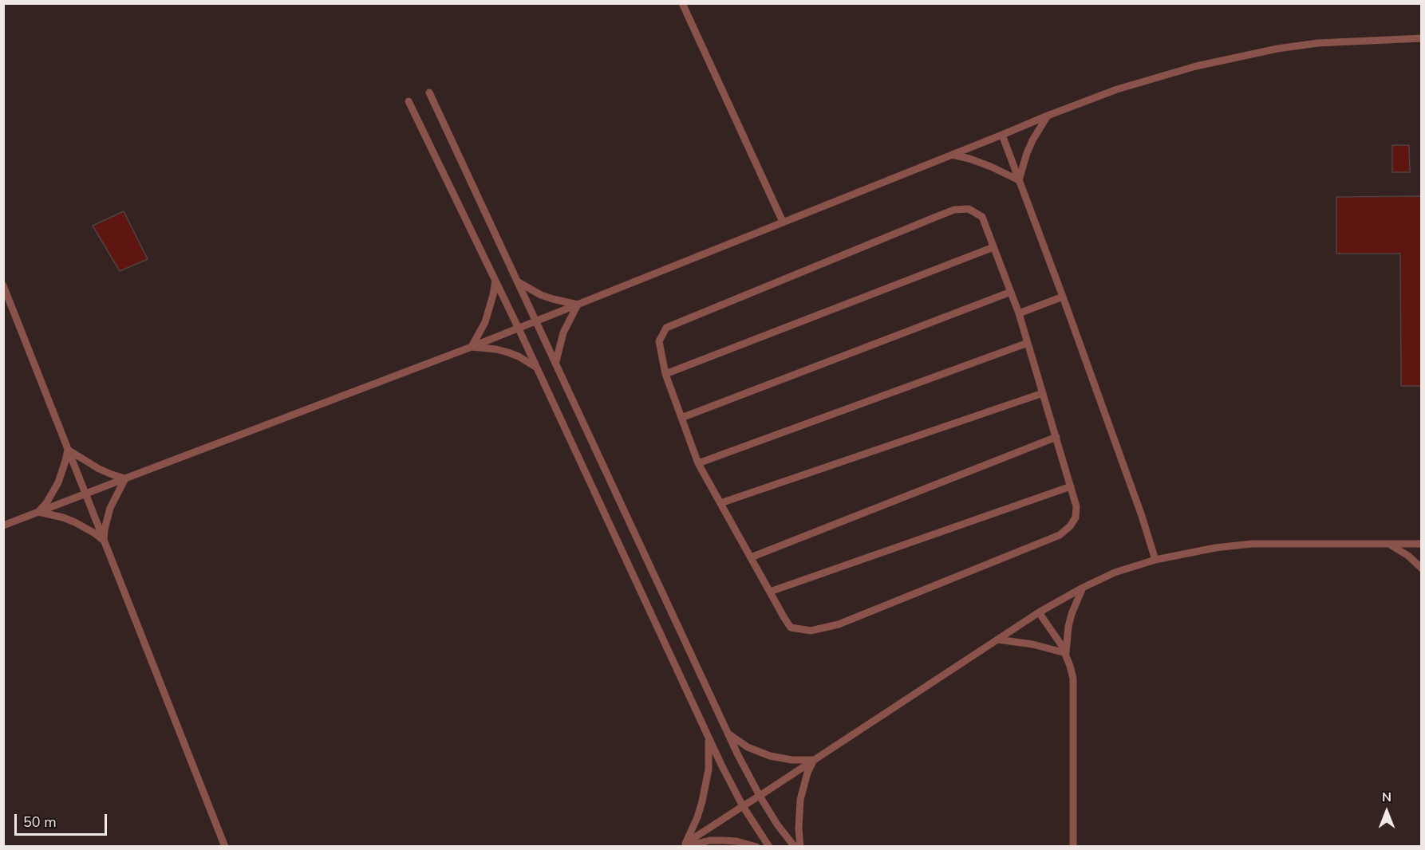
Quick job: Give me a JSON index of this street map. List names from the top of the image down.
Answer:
{
  "scale_bar": "50 m",
  "north": "top"
}
